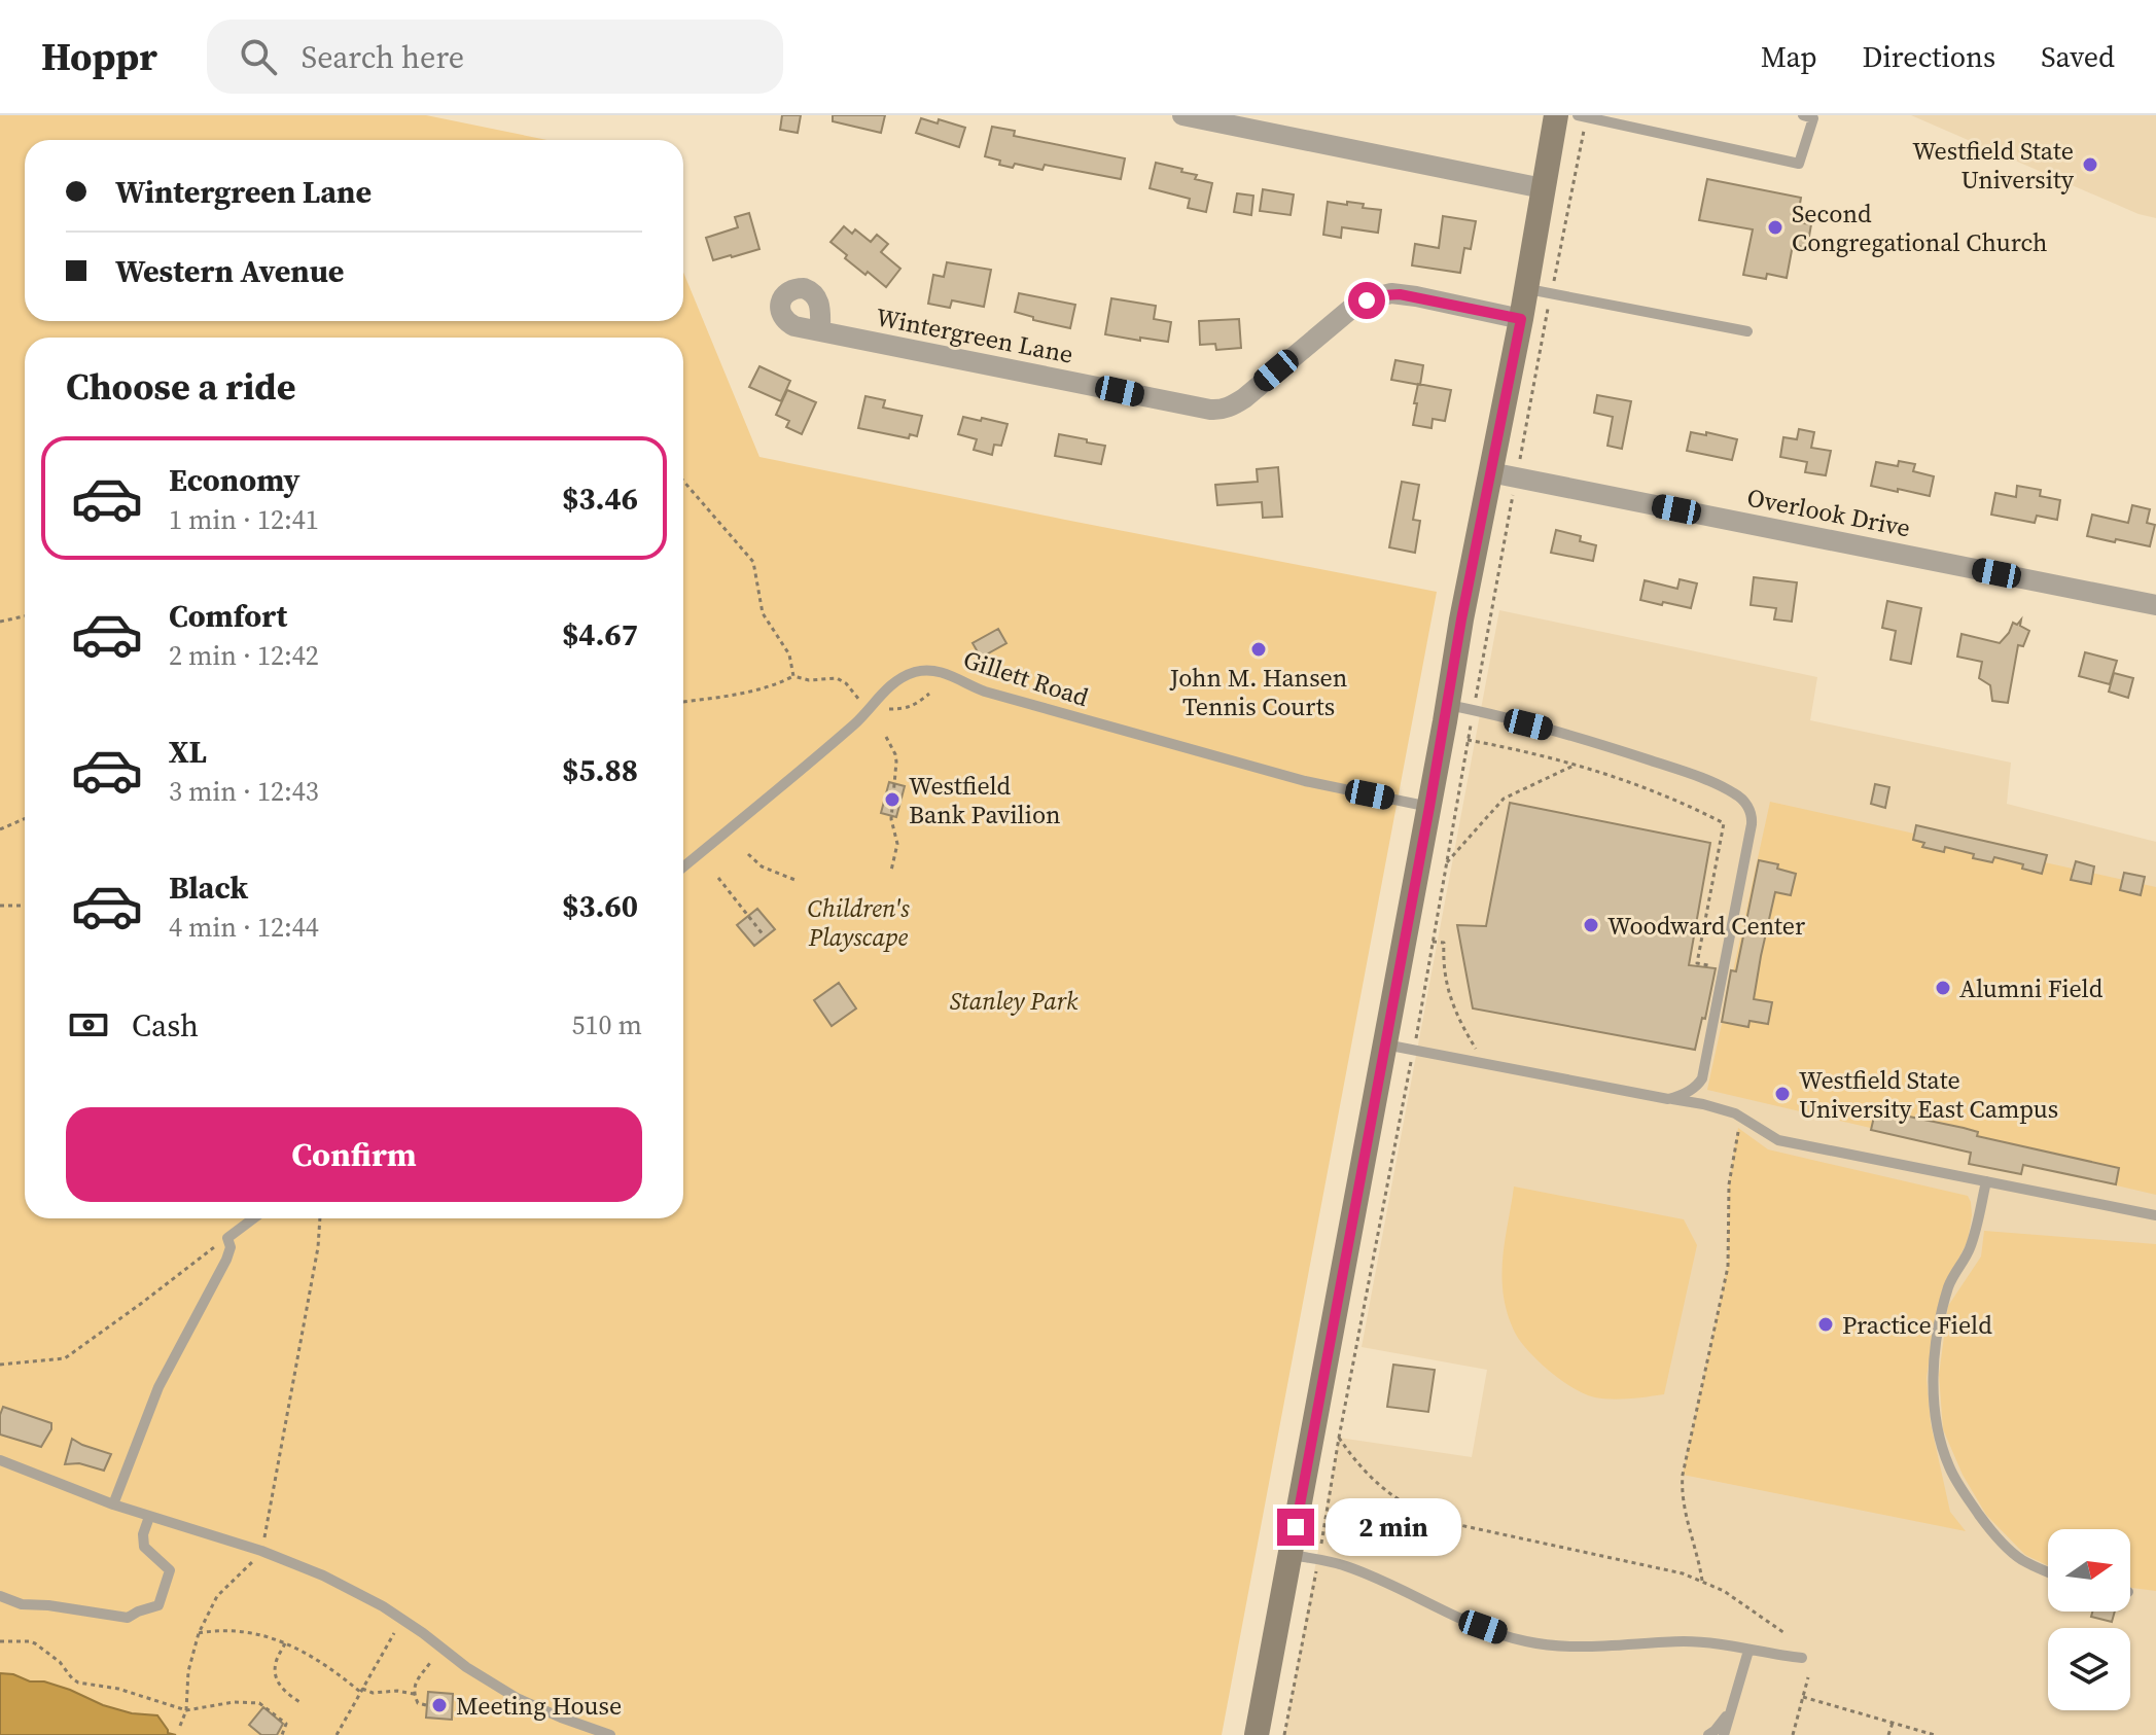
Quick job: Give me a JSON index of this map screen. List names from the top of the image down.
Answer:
{
  "streets": {
    "street": ["Wintergreen Lane", "Overlook Drive"],
    "lane": ["Gillett Road"]
  },
  "parks": ["Children's Playscape", "Stanley Park"],
  "places": [
    "Westfield State University",
    "Second Congregational Church",
    "John M. Hansen Tennis Courts",
    "Westfield Bank Pavilion",
    "Woodward Center",
    "Alumni Field",
    "Westfield State University East Campus",
    "Practice Field",
    "Meeting House"
  ],
  "north": "right",
  "page": {
    "header": "Hoppr",
    "search": "Search here",
    "nav": ["Map", "Directions", "Saved"],
    "banner": ["Wintergreen Lane", "Western Avenue"],
    "heading": "Choose a ride",
    "list": [
      {
        "name": "Economy",
        "note": "1 min · 12:41",
        "value": "$3.46"
      },
      {
        "name": "Comfort",
        "note": "2 min · 12:42",
        "value": "$4.67"
      },
      {
        "name": "XL",
        "note": "3 min · 12:43",
        "value": "$5.88"
      },
      {
        "name": "Black",
        "note": "4 min · 12:44",
        "value": "$3.60"
      }
    ],
    "pay": ["Cash", "510 m"],
    "buttons": "Confirm",
    "bubble": "2 min"
  }
}
